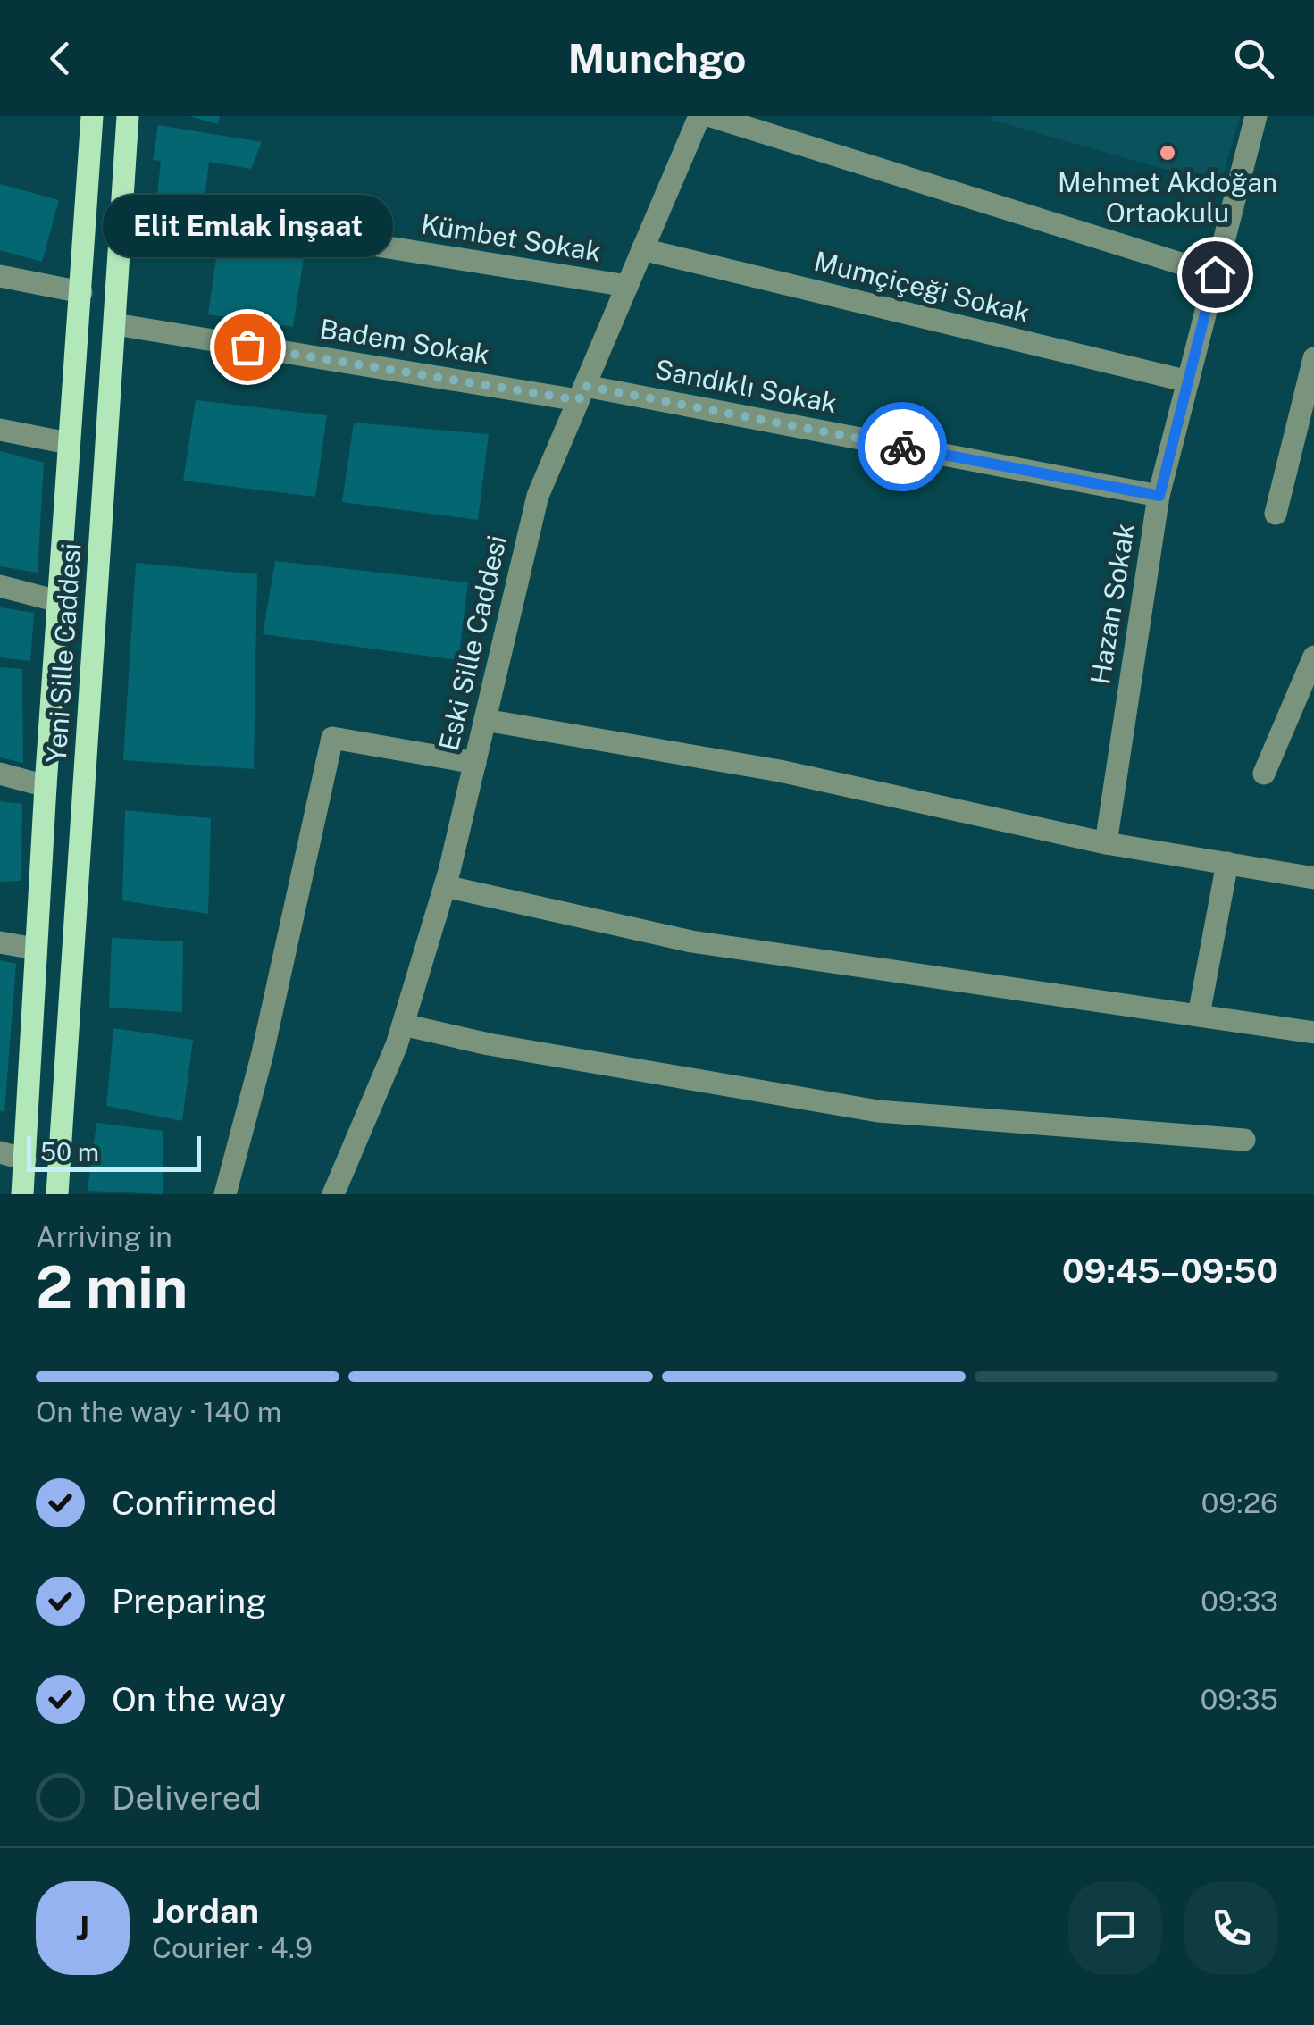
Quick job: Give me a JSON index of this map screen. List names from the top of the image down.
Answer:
{
  "streets": {
    "main road": ["Yeni Sille Caddesi"],
    "street": [
      "Kümbet Sokak",
      "Mumçiçeği Sokak",
      "Badem Sokak",
      "Sandıklı Sokak",
      "Hazan Sokak",
      "Eski Sille Caddesi"
    ]
  },
  "crossings": [
    ["Kümbet Sokak", "Eski Sille Caddesi"],
    ["Kümbet Sokak", "Yeni Sille Caddesi"],
    ["Mumçiçeği Sokak", "Hazan Sokak"],
    ["Mumçiçeği Sokak", "Eski Sille Caddesi"],
    ["Badem Sokak", "Sandıklı Sokak"],
    ["Badem Sokak", "Eski Sille Caddesi"],
    ["Badem Sokak", "Yeni Sille Caddesi"],
    ["Sandıklı Sokak", "Hazan Sokak"],
    ["Sandıklı Sokak", "Eski Sille Caddesi"]
  ],
  "places": ["Mehmet Akdoğan Ortaokulu", "Elit Emlak İnşaat"],
  "scale_bar": "50 m",
  "page": {
    "header": "Munchgo",
    "bubble": "Elit Emlak İnşaat",
    "scale": "50 m",
    "heading": ["2 min", "Arriving in", "09:45–09:50"],
    "panel": ["Jordan", "Courier · 4.9"],
    "bar": "On the way · 140 m",
    "list": [
      ["Confirmed", "09:26"],
      ["Preparing", "09:33"],
      ["On the way", "09:35"],
      "Delivered"
    ],
    "round": "J"
  }
}
